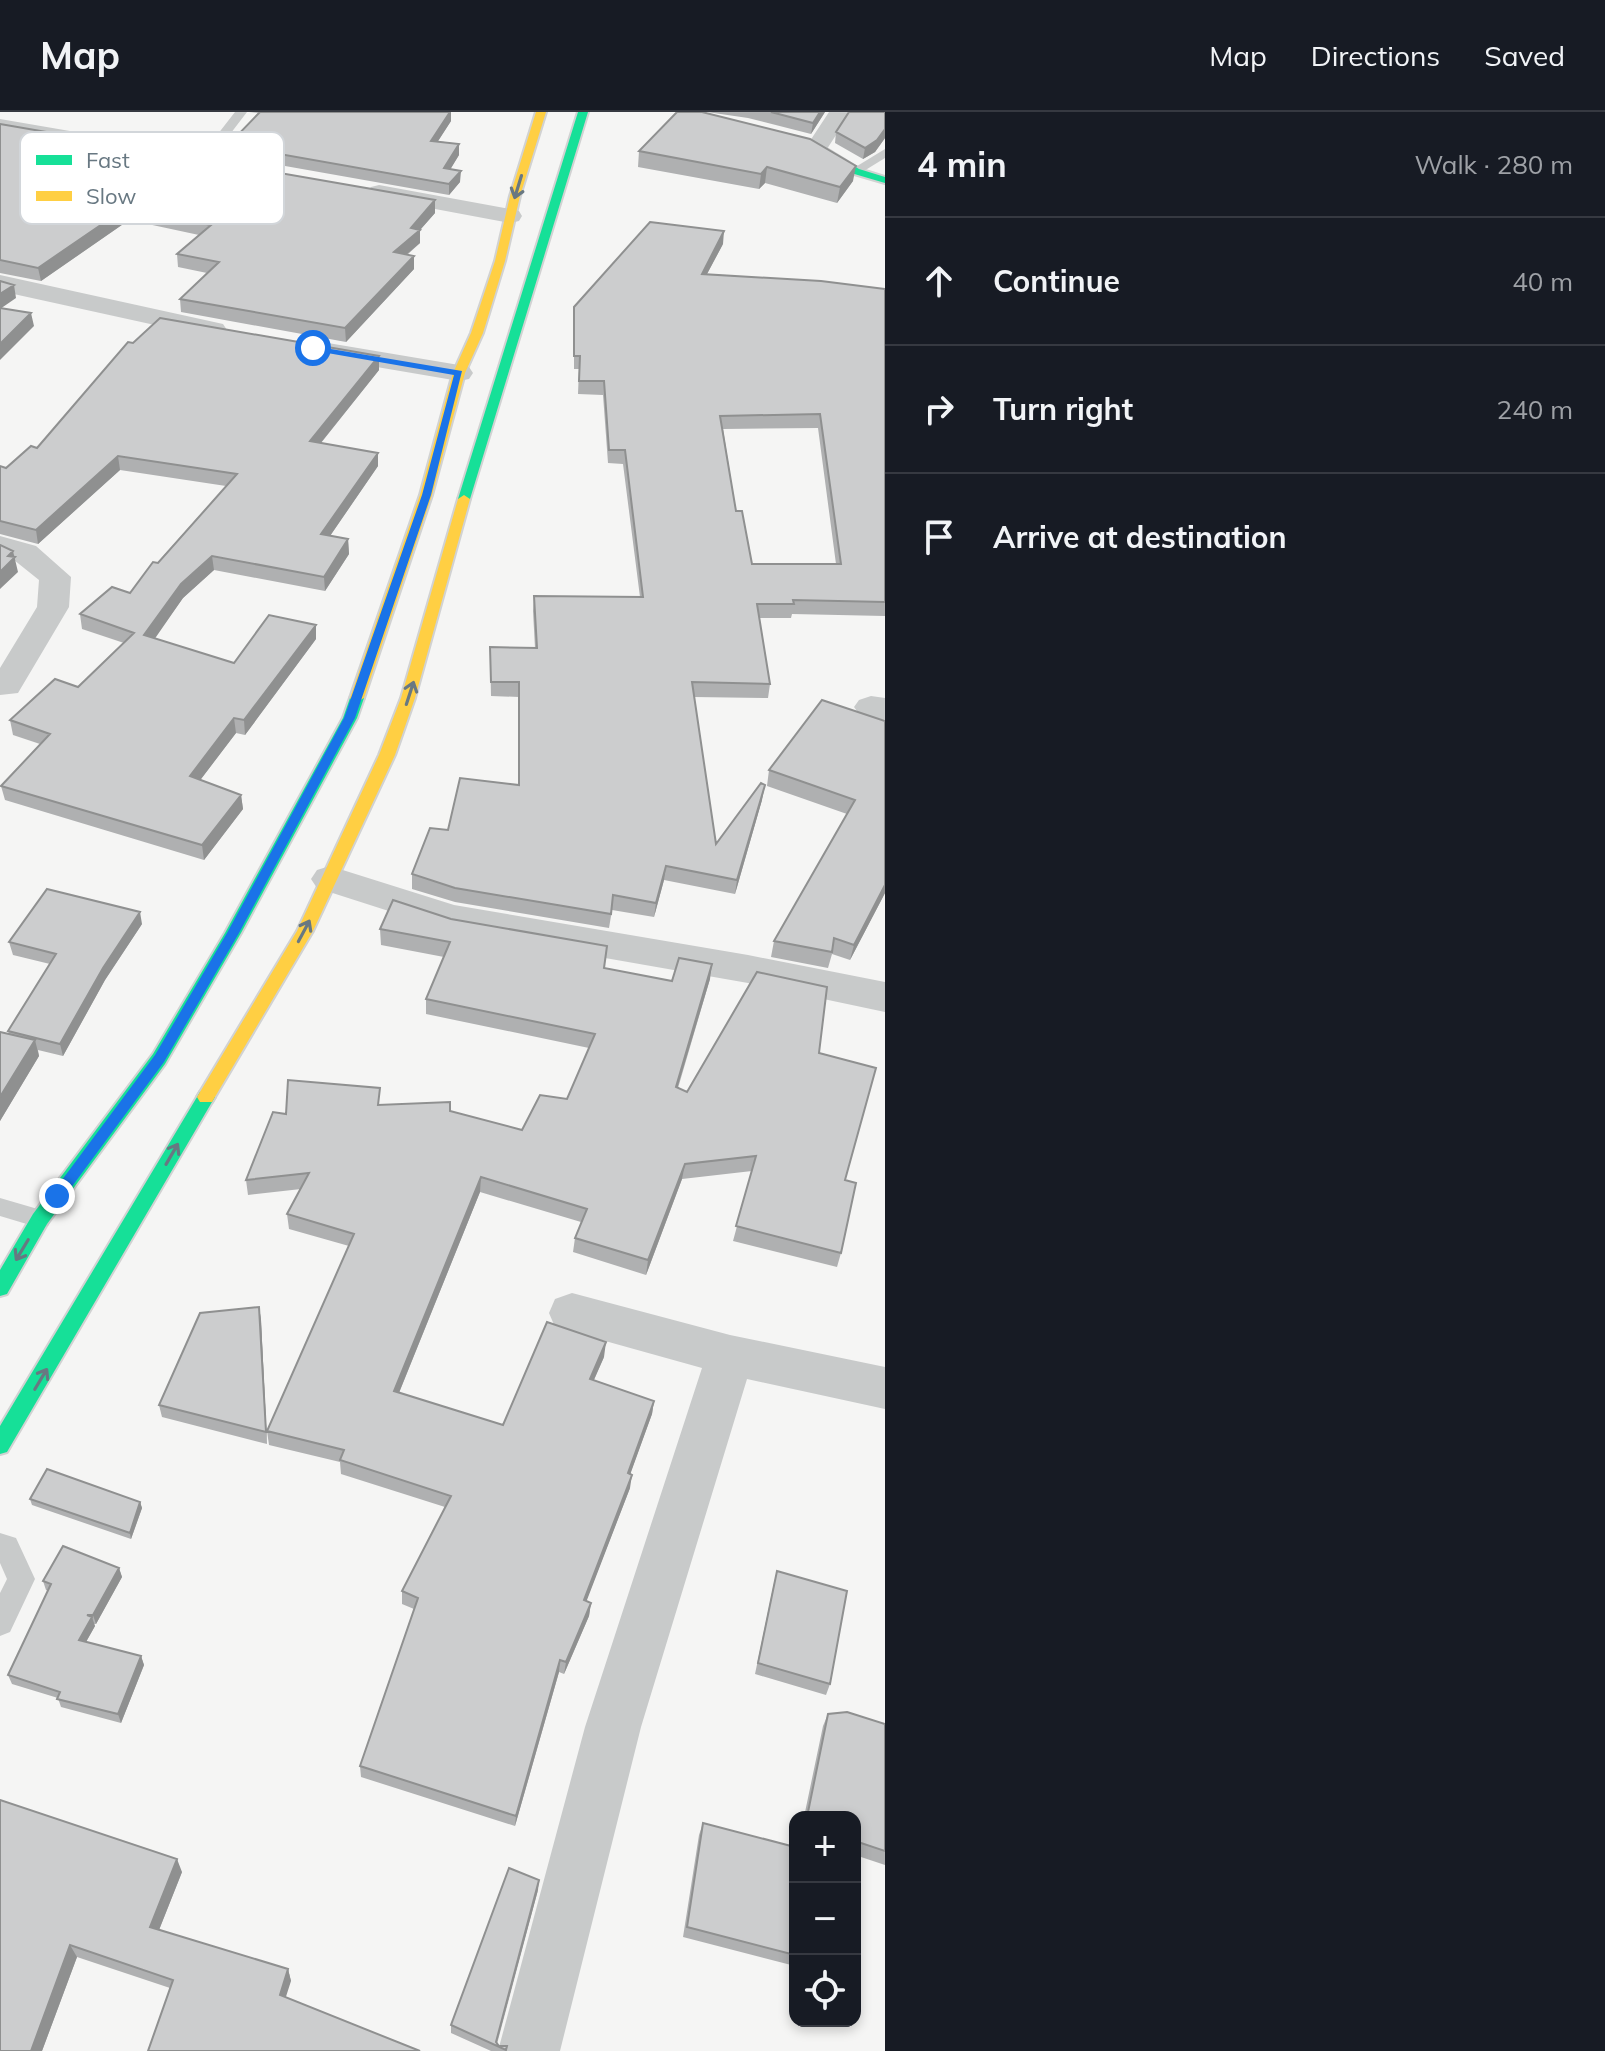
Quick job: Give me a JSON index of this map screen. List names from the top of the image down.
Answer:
{
  "legend": ["Fast", "Slow"],
  "page": {
    "header": "Map",
    "nav": ["Map", "Directions", "Saved"],
    "heading": ["4 min", "Walk · 280 m"],
    "list": [
      ["Continue", "40 m"],
      ["Turn right", "240 m"],
      "Arrive at destination"
    ],
    "map_buttons": ["+", "−"]
  }
}
